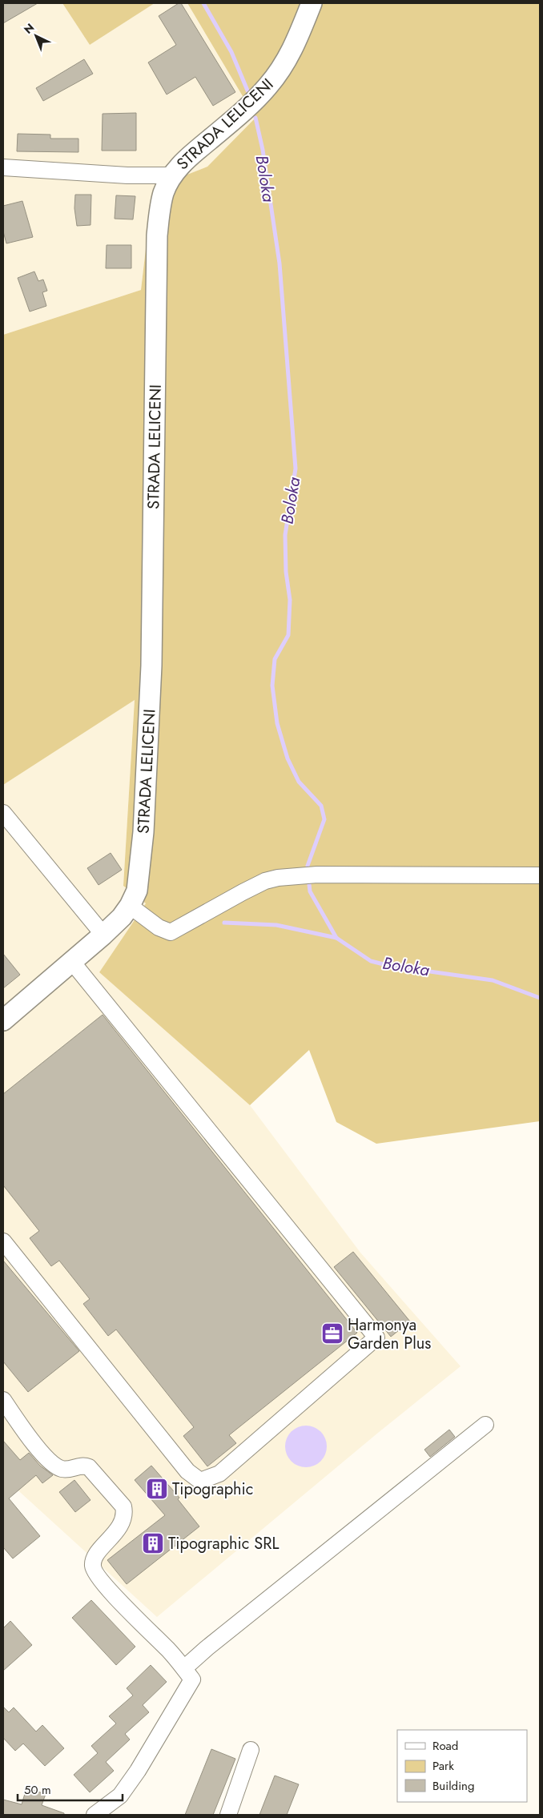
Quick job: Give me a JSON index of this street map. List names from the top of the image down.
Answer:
{
  "streets": {
    "main road": ["STRADA LELICENI"]
  },
  "water": ["Boloka"],
  "places": {
    "office": ["Harmonya Garden Plus"],
    "building": ["Tipographic", "Tipographic SRL"]
  },
  "legend": ["Road", "Park", "Building"],
  "scale_bar": "50 m",
  "north": "top left"
}
